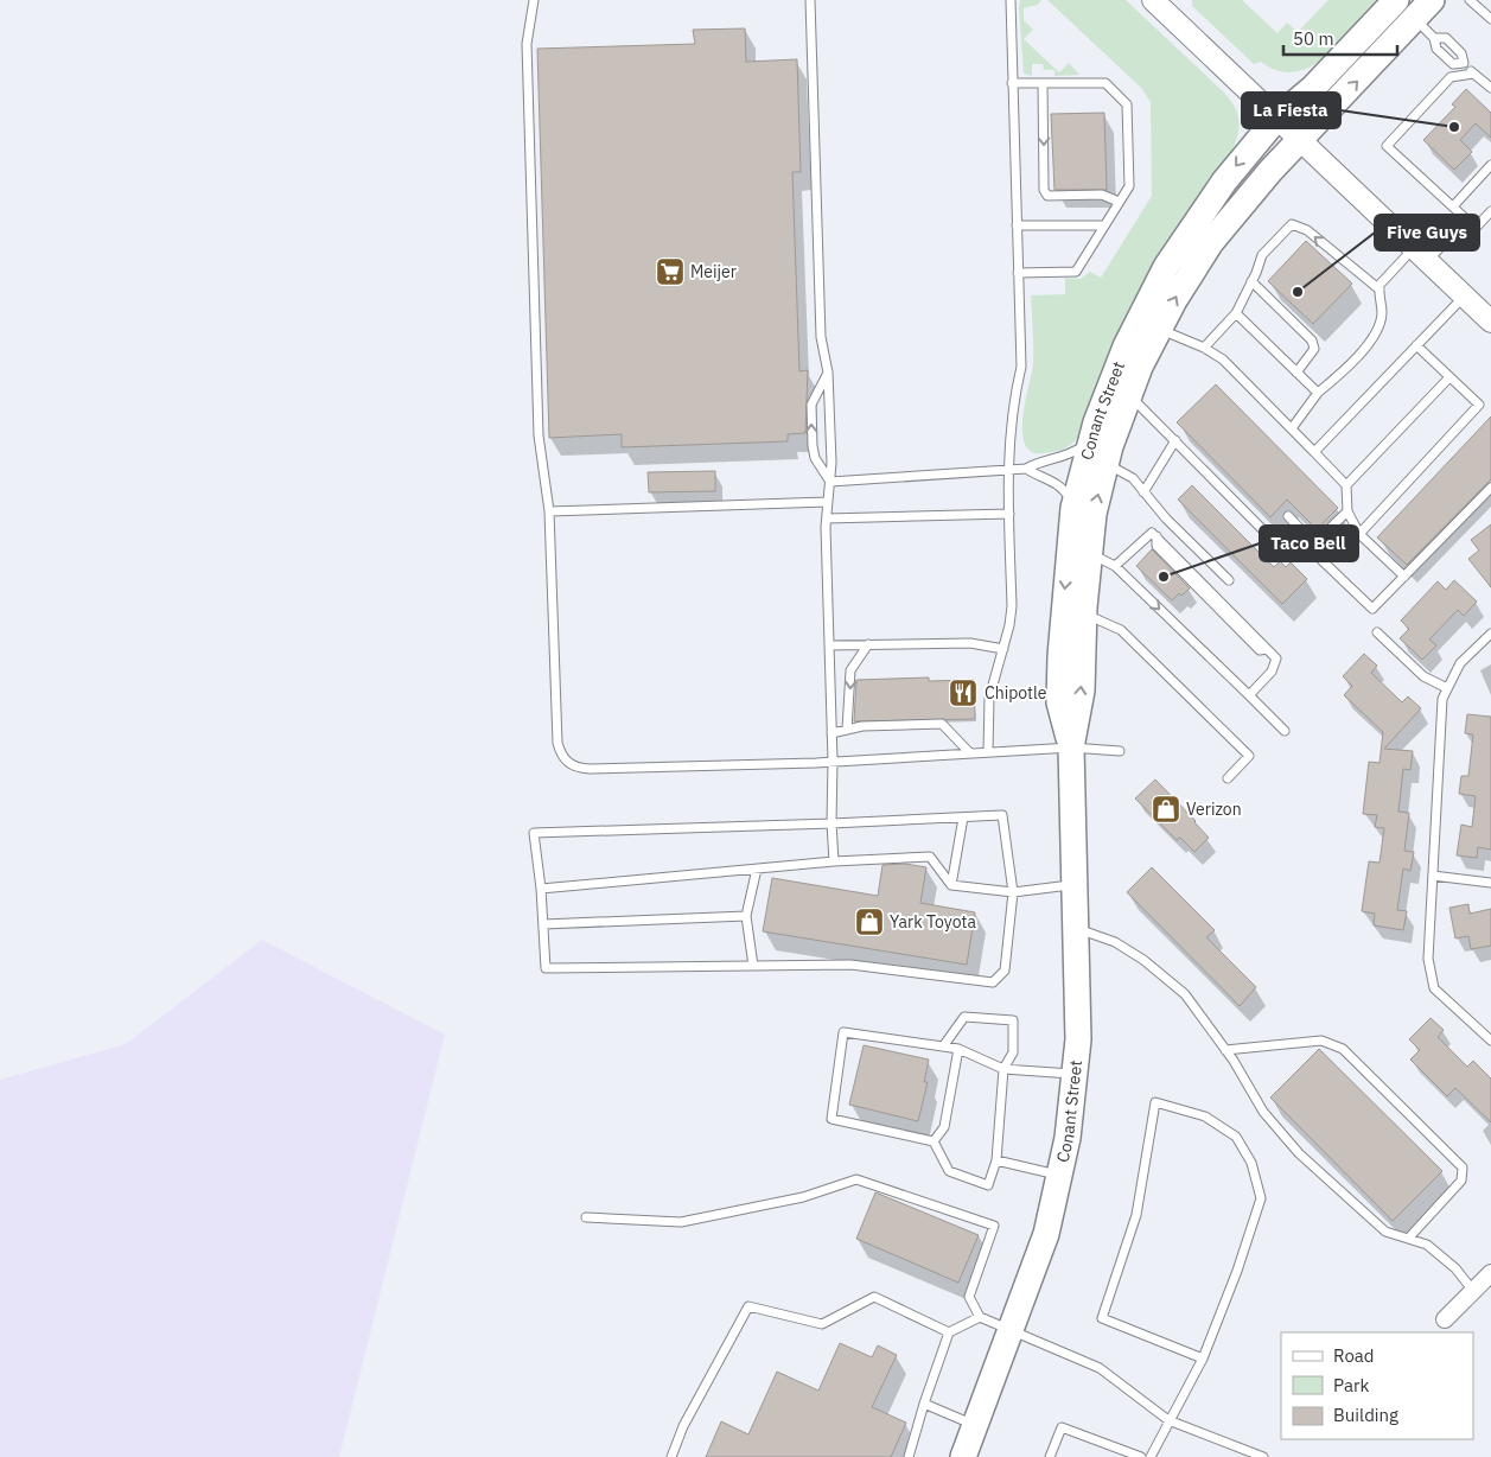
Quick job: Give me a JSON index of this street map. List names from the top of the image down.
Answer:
{
  "streets": {
    "main road": ["Conant Street"]
  },
  "places": {
    "other": ["La Fiesta", "Five Guys", "Taco Bell"],
    "supermarket": ["Meijer"],
    "restaurant": ["Chipotle"],
    "shop": ["Verizon", "Yark Toyota"]
  },
  "legend": ["Road", "Park", "Building"],
  "scale_bar": "50 m"
}
